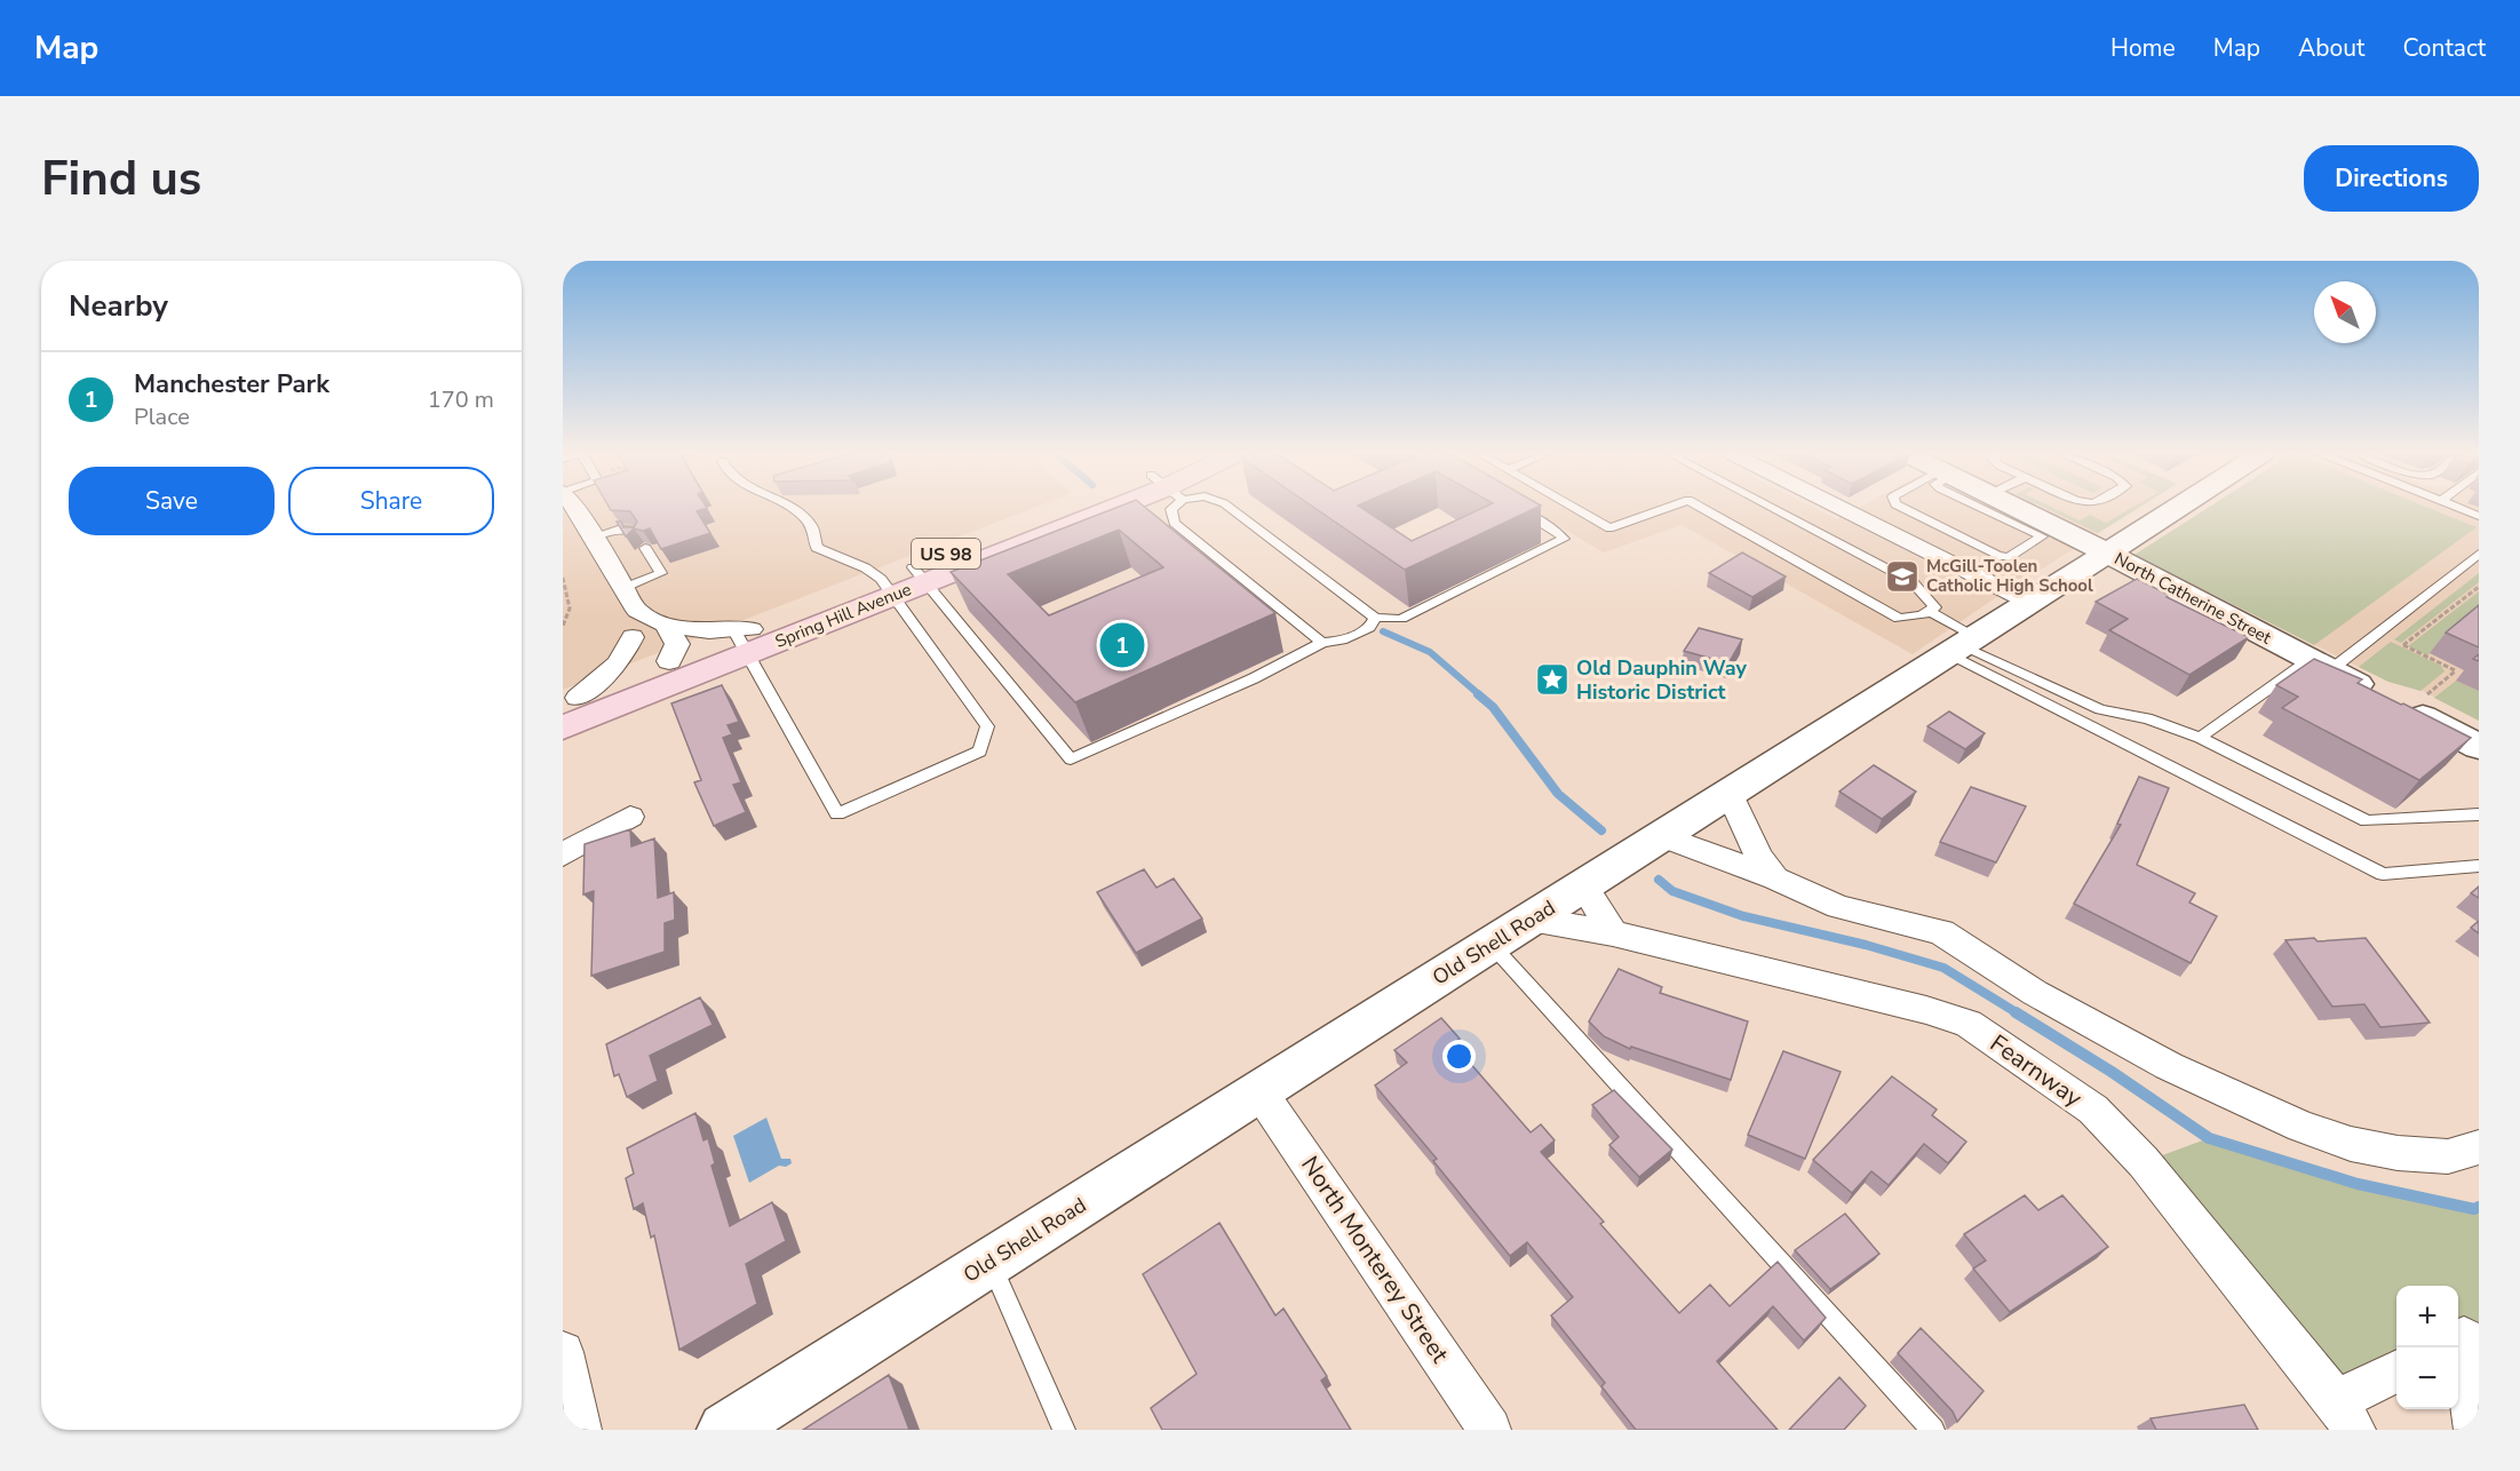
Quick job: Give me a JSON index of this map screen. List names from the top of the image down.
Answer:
{
  "streets": {
    "main road": ["US 98", "Spring Hill Avenue"],
    "street": [
      "North Catherine Street",
      "Old Shell Road",
      "Fearnway",
      "North Monterey Street"
    ]
  },
  "crossings": [
    ["North Catherine Street", "Old Shell Road"],
    ["Old Shell Road", "Fearnway"],
    ["Old Shell Road", "North Monterey Street"]
  ],
  "places": {
    "school or university": ["McGill-Toolen Catholic High School"],
    "place": ["Old Dauphin Way Historic District"]
  },
  "north": "top left",
  "page": {
    "header": "Map",
    "nav": [
      "Home",
      "Map",
      "About",
      "Contact"
    ],
    "buttons": [
      "Directions",
      ["Save", "Share"]
    ],
    "title": "Find us",
    "heading": "Nearby",
    "list": [
      {
        "mark": "1",
        "name": "Manchester Park",
        "note": "Place",
        "value": "170 m"
      }
    ],
    "pins": "1",
    "map_buttons": ["+", "−"]
  }
}
